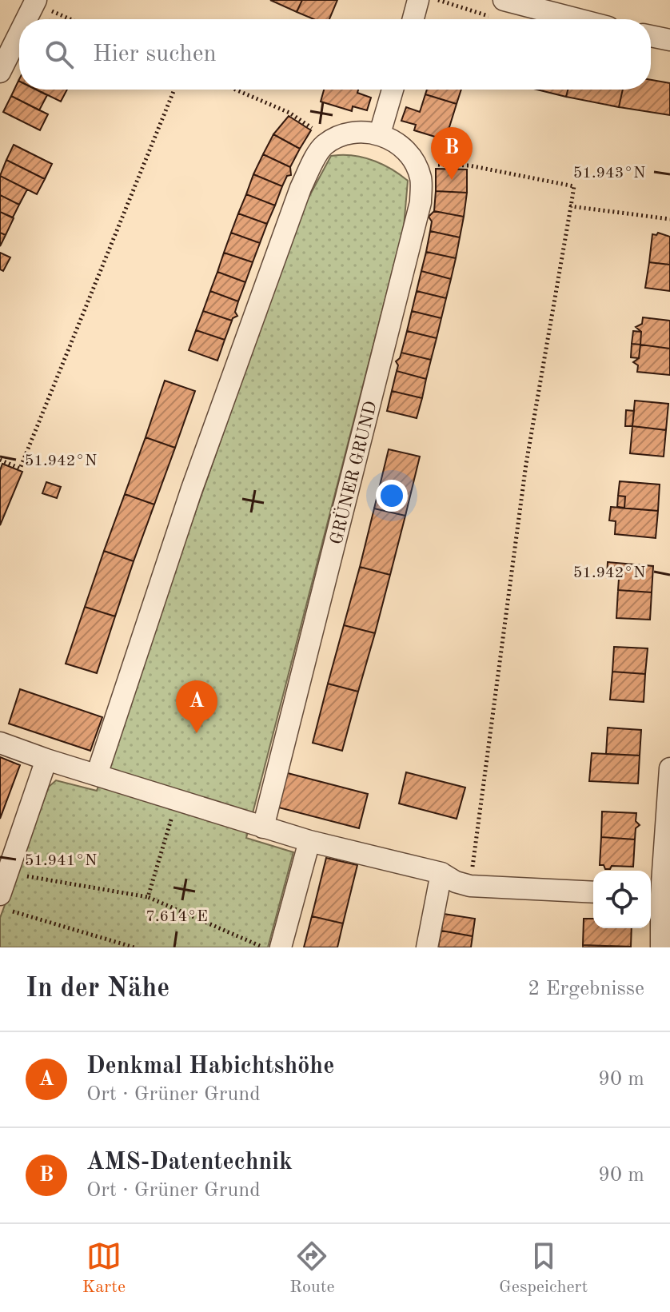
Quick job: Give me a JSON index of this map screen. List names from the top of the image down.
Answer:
{
  "streets": {
    "street": ["GRÜNER GRUND"]
  },
  "page": {
    "search": "Hier suchen",
    "pins": ["B", "A"],
    "heading": ["In der Nähe", "2 Ergebnisse"],
    "list": [
      {
        "mark": "A",
        "name": "Denkmal Habichtshöhe",
        "note": "Ort · Grüner Grund",
        "value": "90 m"
      },
      {
        "mark": "B",
        "name": "AMS-Datentechnik",
        "note": "Ort · Grüner Grund",
        "value": "90 m"
      }
    ],
    "nav": ["Karte", "Route", "Gespeichert"]
  },
  "coordinates": [
    "51.943°N",
    "51.942°N",
    "51.941°N",
    "7.614°E"
  ]
}
